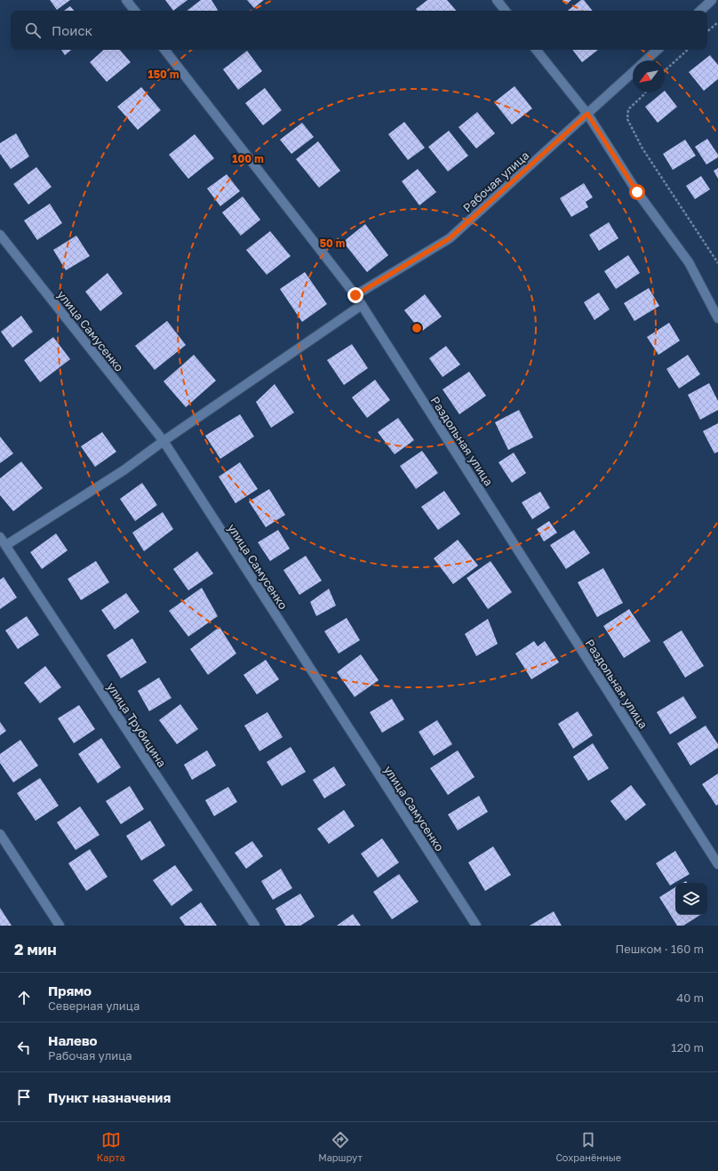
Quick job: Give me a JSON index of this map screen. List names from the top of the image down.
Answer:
{
  "streets": {
    "street": [
      "Рабочая улица",
      "улица Самусенко",
      "Раздольная улица",
      "улица Трубицина"
    ]
  },
  "crossings": [
    ["Рабочая улица", "Раздольная улица"]
  ],
  "north": "bottom left",
  "page": {
    "search": "Поиск",
    "heading": ["2 мин", "Пешком · 160 m"],
    "list": [
      ["Прямо", "Северная улица", "40 m"],
      ["Налево", "Рабочая улица", "120 m"],
      "Пункт назначения"
    ],
    "nav": ["Карта", "Маршрут", "Сохранённые"]
  },
  "rings": ["150 m", "100 m", "50 m"]
}
